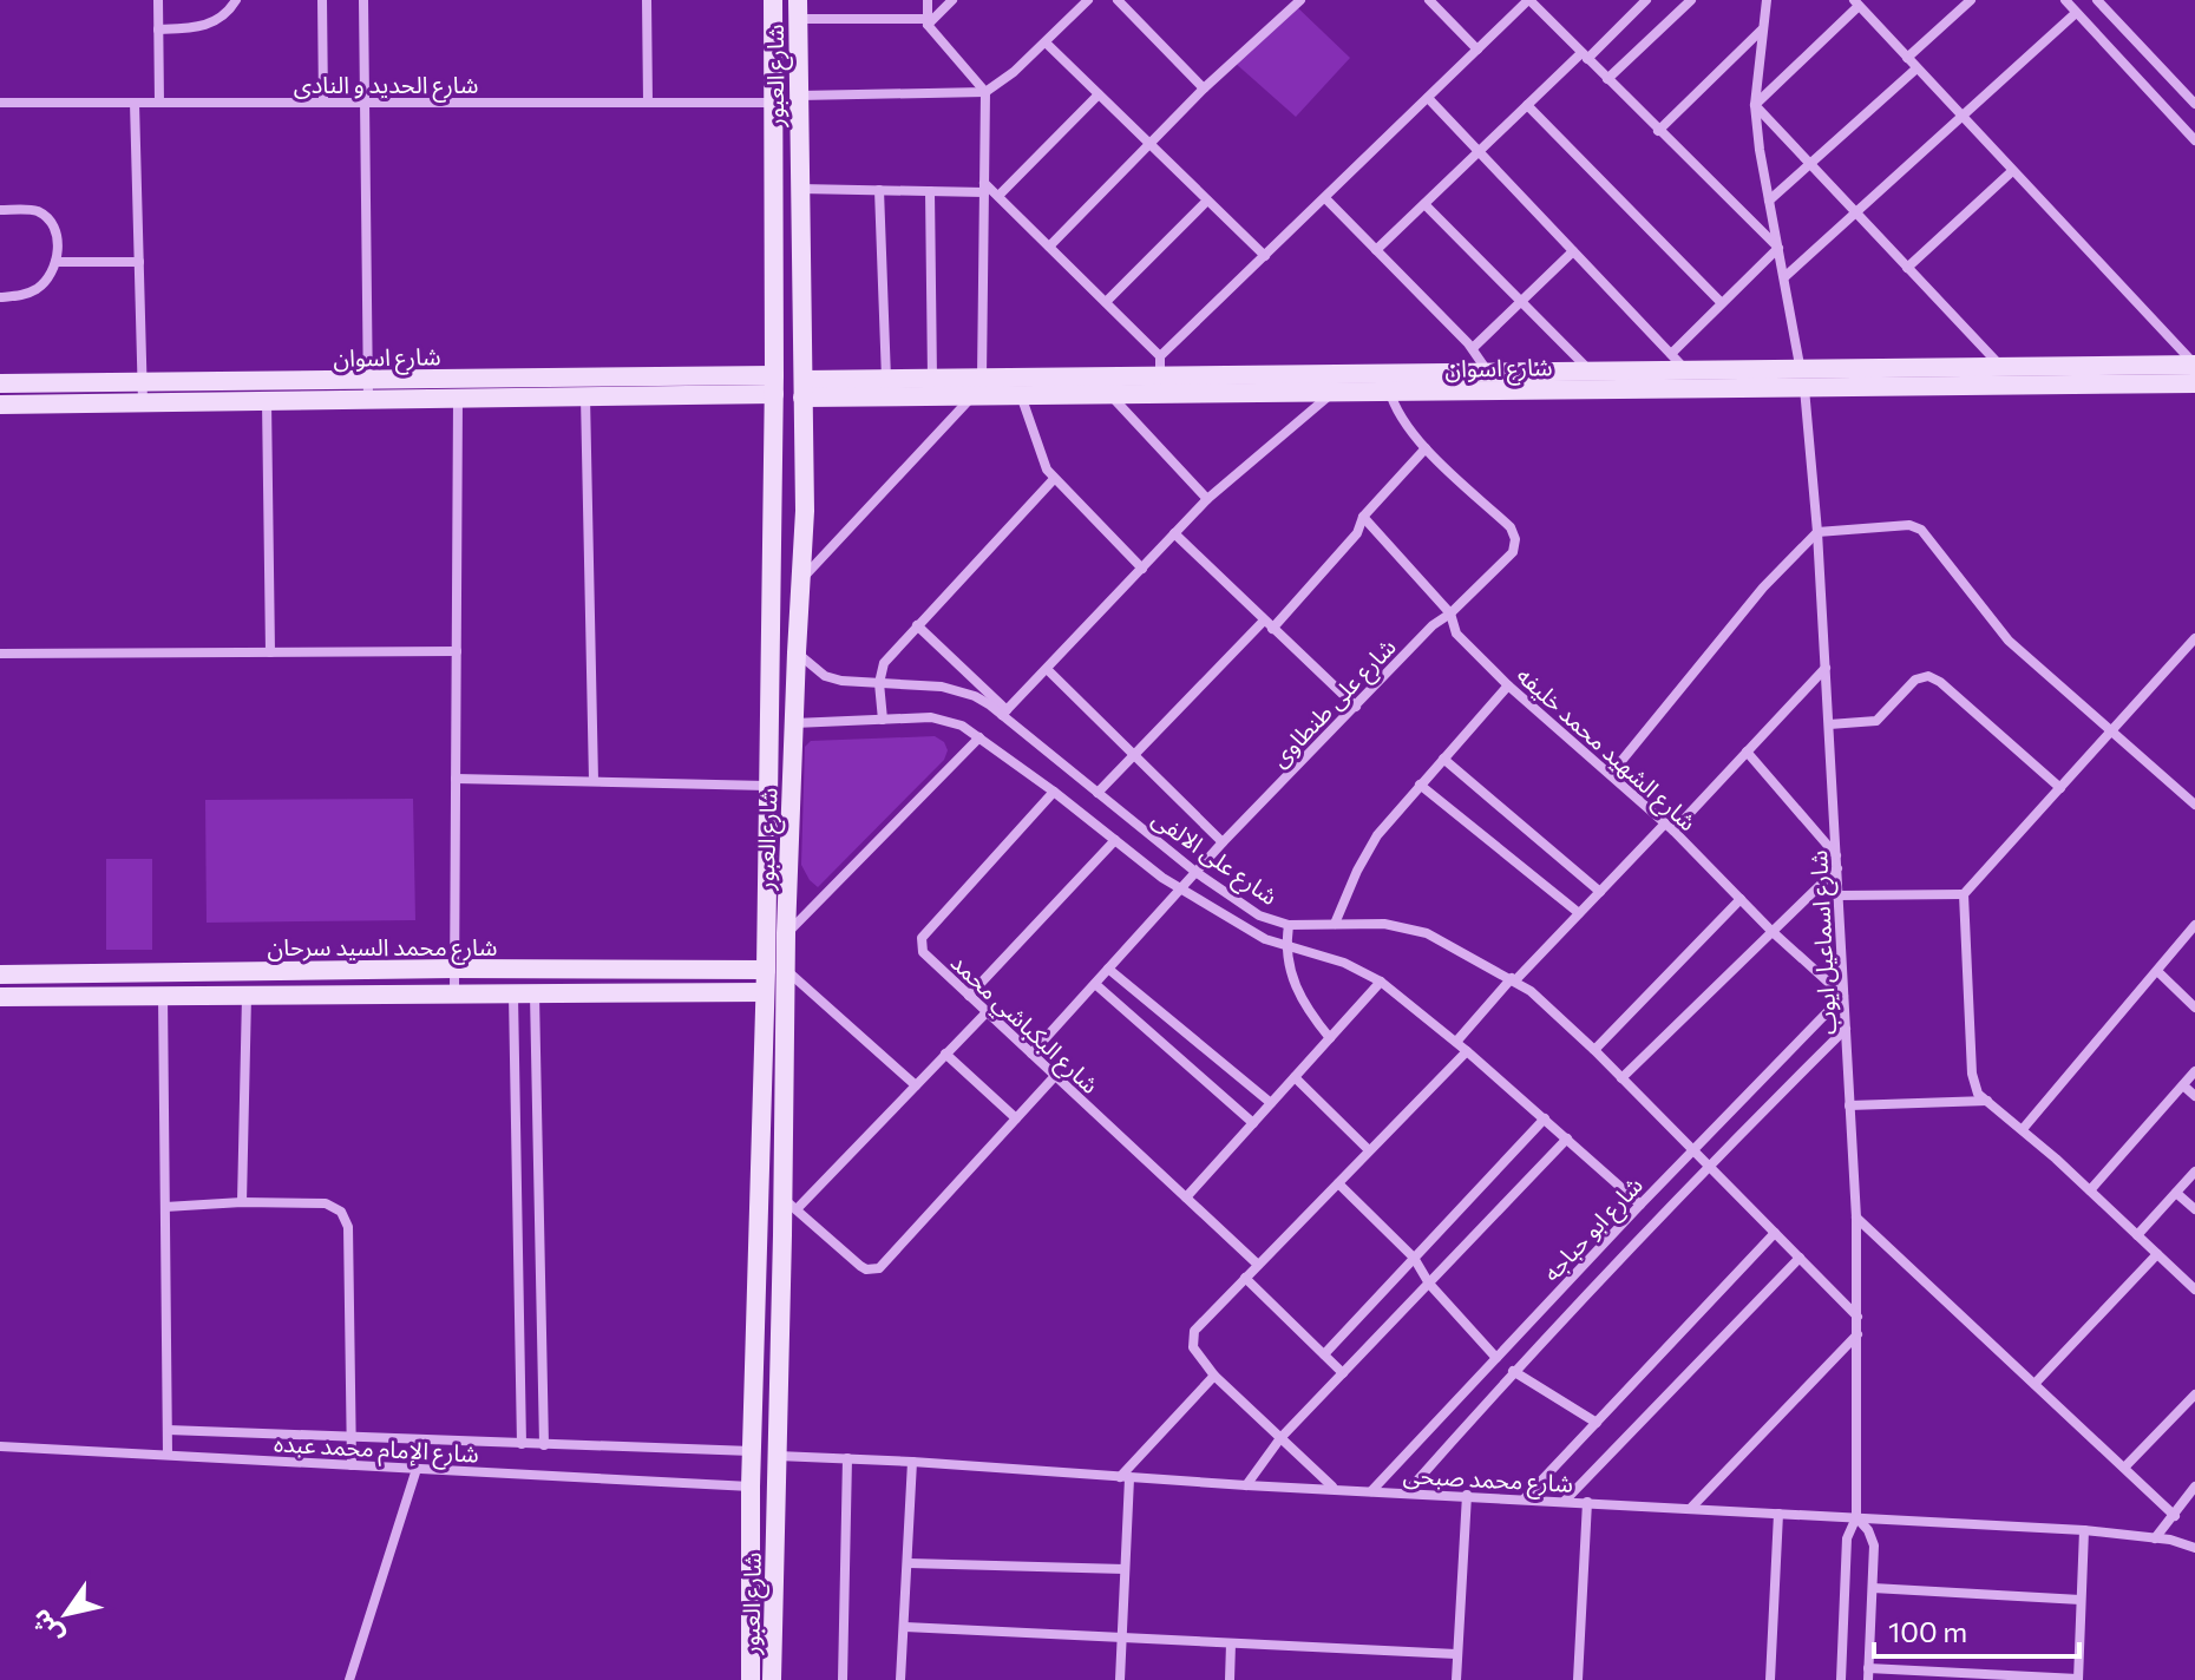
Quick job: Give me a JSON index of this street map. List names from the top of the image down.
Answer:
{
  "streets": {
    "street": [
      "شارع العبور",
      "شارع الحديد و النادى",
      "شارع اسوان",
      "شارع على طنطاوى",
      "شارع الشهيد محمد خليفه",
      "شارع على الالفى",
      "شارع اسماعيل ايوب",
      "شارع محمد السيد سرحان",
      "شارع البكباشي محمد",
      "شارع ابو حباجه",
      "شارع الإمام محمد عبده",
      "شارع محمد صبحى"
    ]
  },
  "crossings": [
    ["شارع العبور", "شارع الحديد و النادى"],
    ["شارع العبور", "شارع اسوان"],
    ["شارع العبور", "شارع على الالفى"],
    ["شارع العبور", "شارع محمد السيد سرحان"],
    ["شارع العبور", "شارع الإمام محمد عبده"],
    ["شارع العبور", "شارع محمد صبحى"],
    ["شارع اسوان", "شارع على طنطاوى"],
    ["شارع اسوان", "شارع اسماعيل ايوب"],
    ["شارع على طنطاوى", "شارع الشهيد محمد خليفه"],
    ["شارع على طنطاوى", "شارع على الالفى"],
    ["شارع على طنطاوى", "شارع البكباشي محمد"],
    ["شارع الشهيد محمد خليفه", "شارع اسماعيل ايوب"],
    ["شارع الشهيد محمد خليفه", "شارع ابو حباجه"],
    ["شارع على الالفى", "شارع اسماعيل ايوب"],
    ["شارع على الالفى", "شارع البكباشي محمد"],
    ["شارع على الالفى", "شارع ابو حباجه"],
    ["شارع اسماعيل ايوب", "شارع ابو حباجه"],
    ["شارع اسماعيل ايوب", "شارع محمد صبحى"],
    ["شارع ابو حباجه", "شارع محمد صبحى"]
  ],
  "scale_bar": "100 m",
  "north": "bottom left"
}
